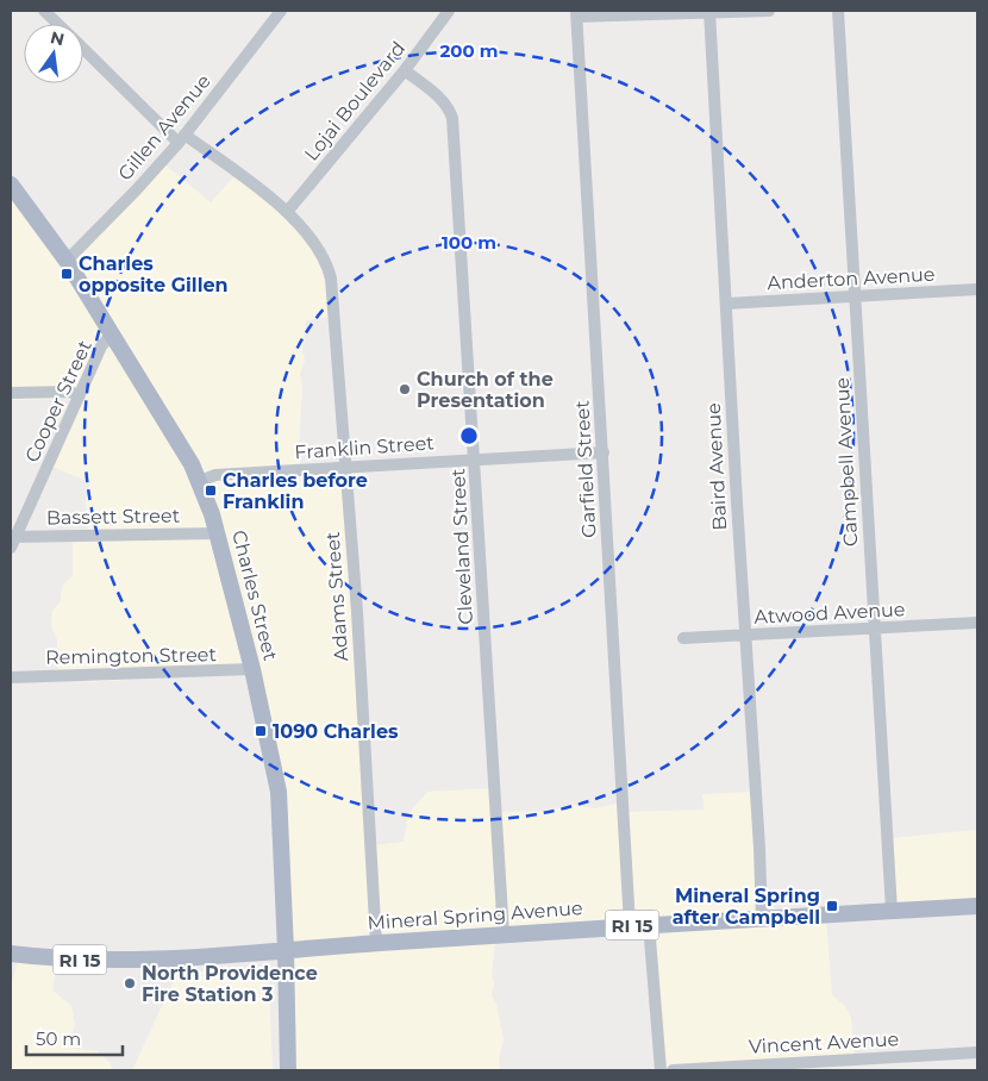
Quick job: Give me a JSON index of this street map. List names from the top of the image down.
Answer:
{
  "streets": {
    "main road": ["Charles Street", "Mineral Spring Avenue", "RI 15"],
    "street": [
      "Lojai Boulevard",
      "Gillen Avenue",
      "Anderton Avenue",
      "Cooper Street",
      "Franklin Street",
      "Campbell Avenue",
      "Baird Avenue",
      "Garfield Street",
      "Bassett Street",
      "Cleveland Street",
      "Adams Street",
      "Atwood Avenue",
      "Remington Street",
      "Vincent Avenue"
    ]
  },
  "crossings": [
    ["Lojai Boulevard", "Cleveland Street"],
    ["Lojai Boulevard", "Adams Street"],
    ["Gillen Avenue", "Charles Street"],
    ["Gillen Avenue", "Adams Street"],
    ["Anderton Avenue", "Campbell Avenue"],
    ["Anderton Avenue", "Baird Avenue"],
    ["Cooper Street", "Bassett Street"],
    ["Cooper Street", "Charles Street"],
    ["Franklin Street", "Garfield Street"],
    ["Franklin Street", "Cleveland Street"],
    ["Franklin Street", "Charles Street"],
    ["Franklin Street", "Adams Street"],
    ["Campbell Avenue", "Atwood Avenue"],
    ["Campbell Avenue", "Mineral Spring Avenue"],
    ["Baird Avenue", "Atwood Avenue"],
    ["Baird Avenue", "Mineral Spring Avenue"],
    ["Garfield Street", "Mineral Spring Avenue"],
    ["Bassett Street", "Charles Street"],
    ["Cleveland Street", "Mineral Spring Avenue"],
    ["Charles Street", "Remington Street"],
    ["Charles Street", "Mineral Spring Avenue"],
    ["Adams Street", "Mineral Spring Avenue"]
  ],
  "places": {
    "transit": [
      "Charles opposite Gillen",
      "Charles before Franklin",
      "1090 Charles",
      "Mineral Spring after Campbell"
    ],
    "other": ["Church of the Presentation", "North Providence Fire Station 3"]
  },
  "scale_bar": "50 m",
  "north": "top",
  "rings": ["200 m", "100 m"]
}
